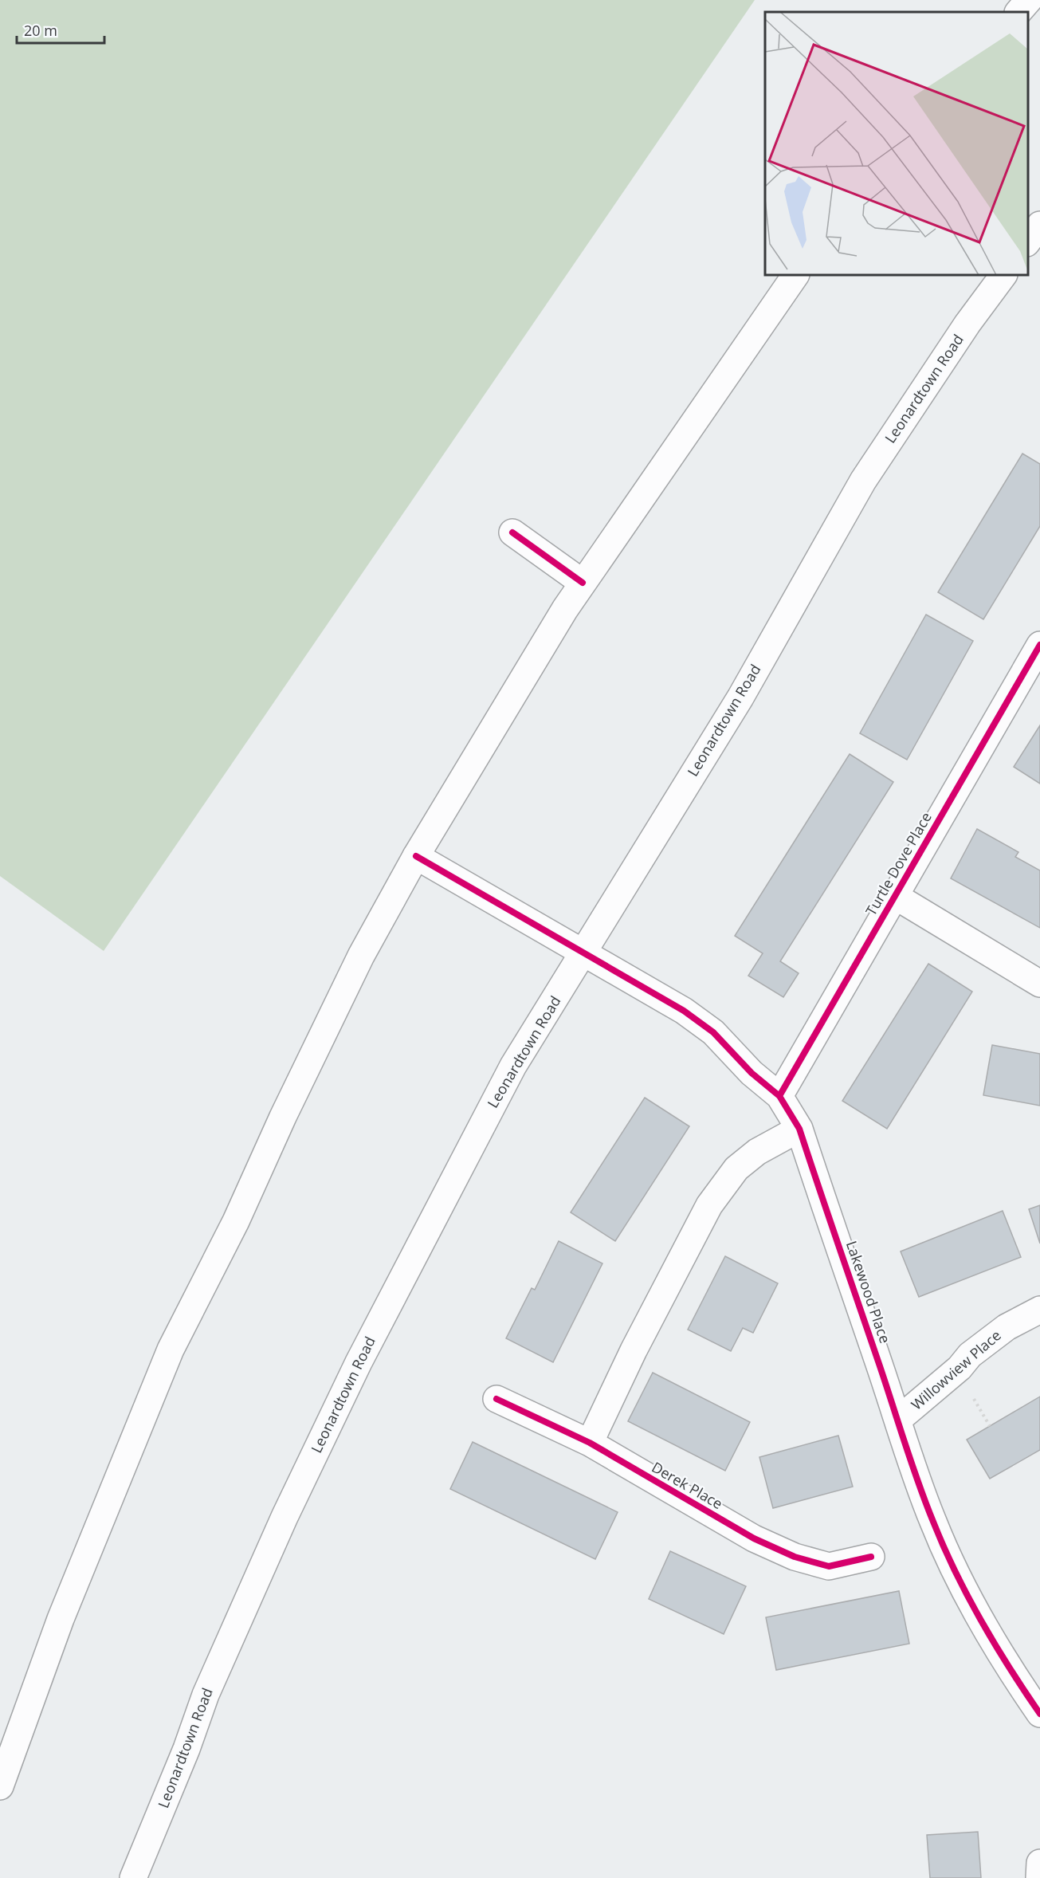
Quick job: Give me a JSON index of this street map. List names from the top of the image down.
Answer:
{
  "streets": {
    "main road": [
      "Leonardtown Road",
      "Turtle Dove Place",
      "Lakewood Place",
      "Willowview Place",
      "Derek Place"
    ]
  },
  "crossings": [
    ["Leonardtown Road", "Lakewood Place"],
    ["Turtle Dove Place", "Lakewood Place"],
    ["Lakewood Place", "Willowview Place"]
  ],
  "scale_bar": "20 m"
}
